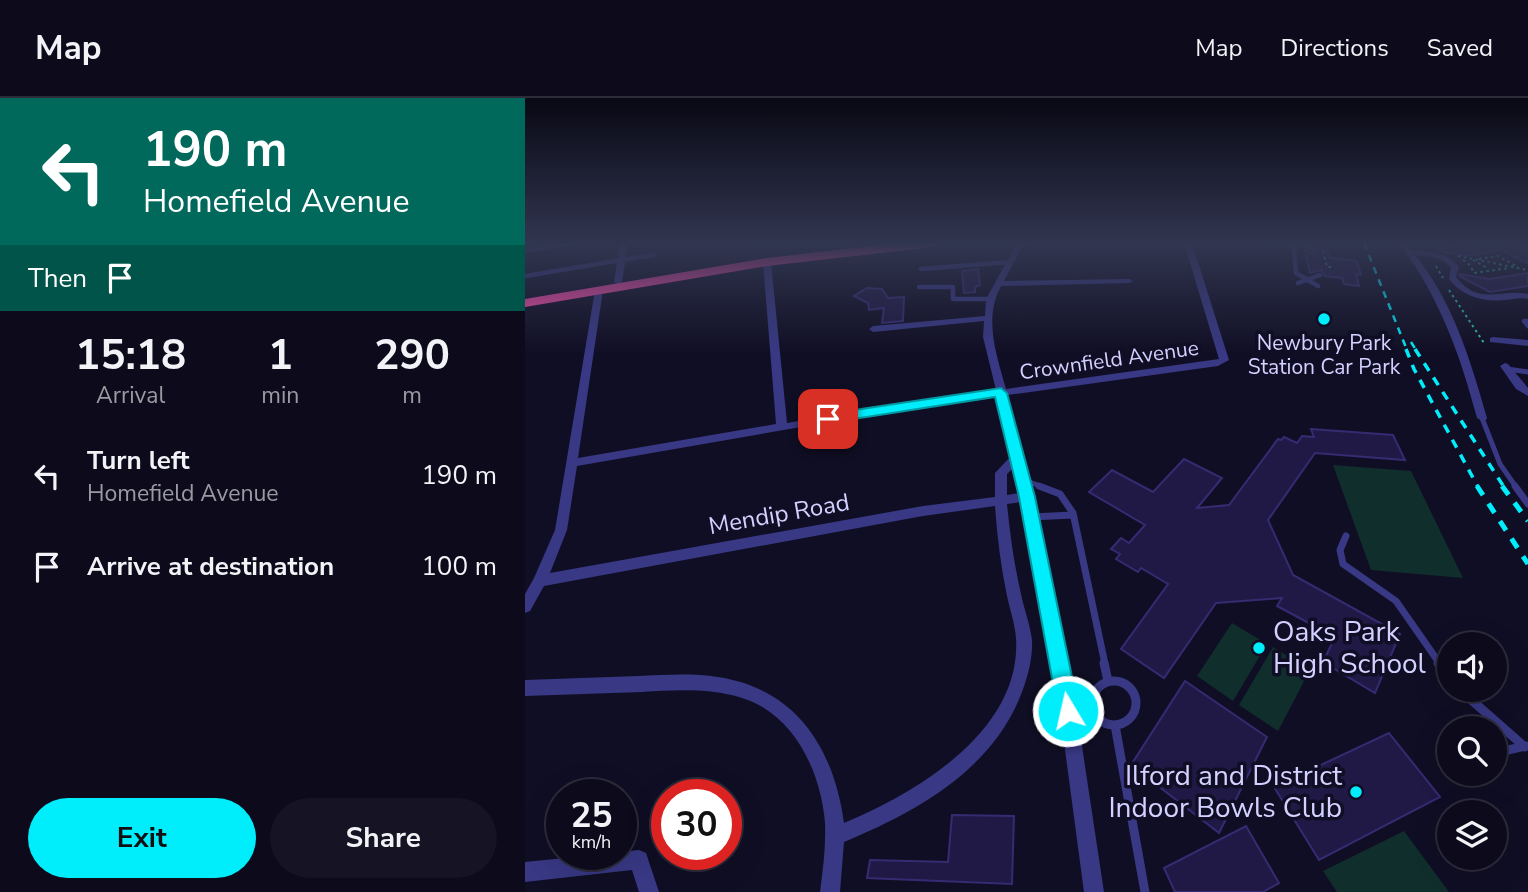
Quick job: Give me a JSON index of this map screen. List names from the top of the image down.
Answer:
{
  "streets": {
    "street": ["Crownfield Avenue", "Mendip Road"]
  },
  "places": ["Newbury Park Station Car Park", "Oaks Park High School", "Ilford and District Indoor Bowls Club"],
  "page": {
    "header": "Map",
    "nav": ["Map", "Directions", "Saved"],
    "turn": ["190 m", "Homefield Avenue"],
    "then": "Then",
    "eta": [
      "15:18",
      "Arrival",
      "1",
      "min",
      "290",
      "m"
    ],
    "list": [
      {
        "name": "Turn left",
        "note": "Homefield Avenue",
        "value": "190 m"
      },
      {
        "name": "Arrive at destination",
        "value": "100 m"
      }
    ],
    "speed": "25 km/h",
    "limit": "30",
    "buttons": ["Exit", "Share"]
  }
}
